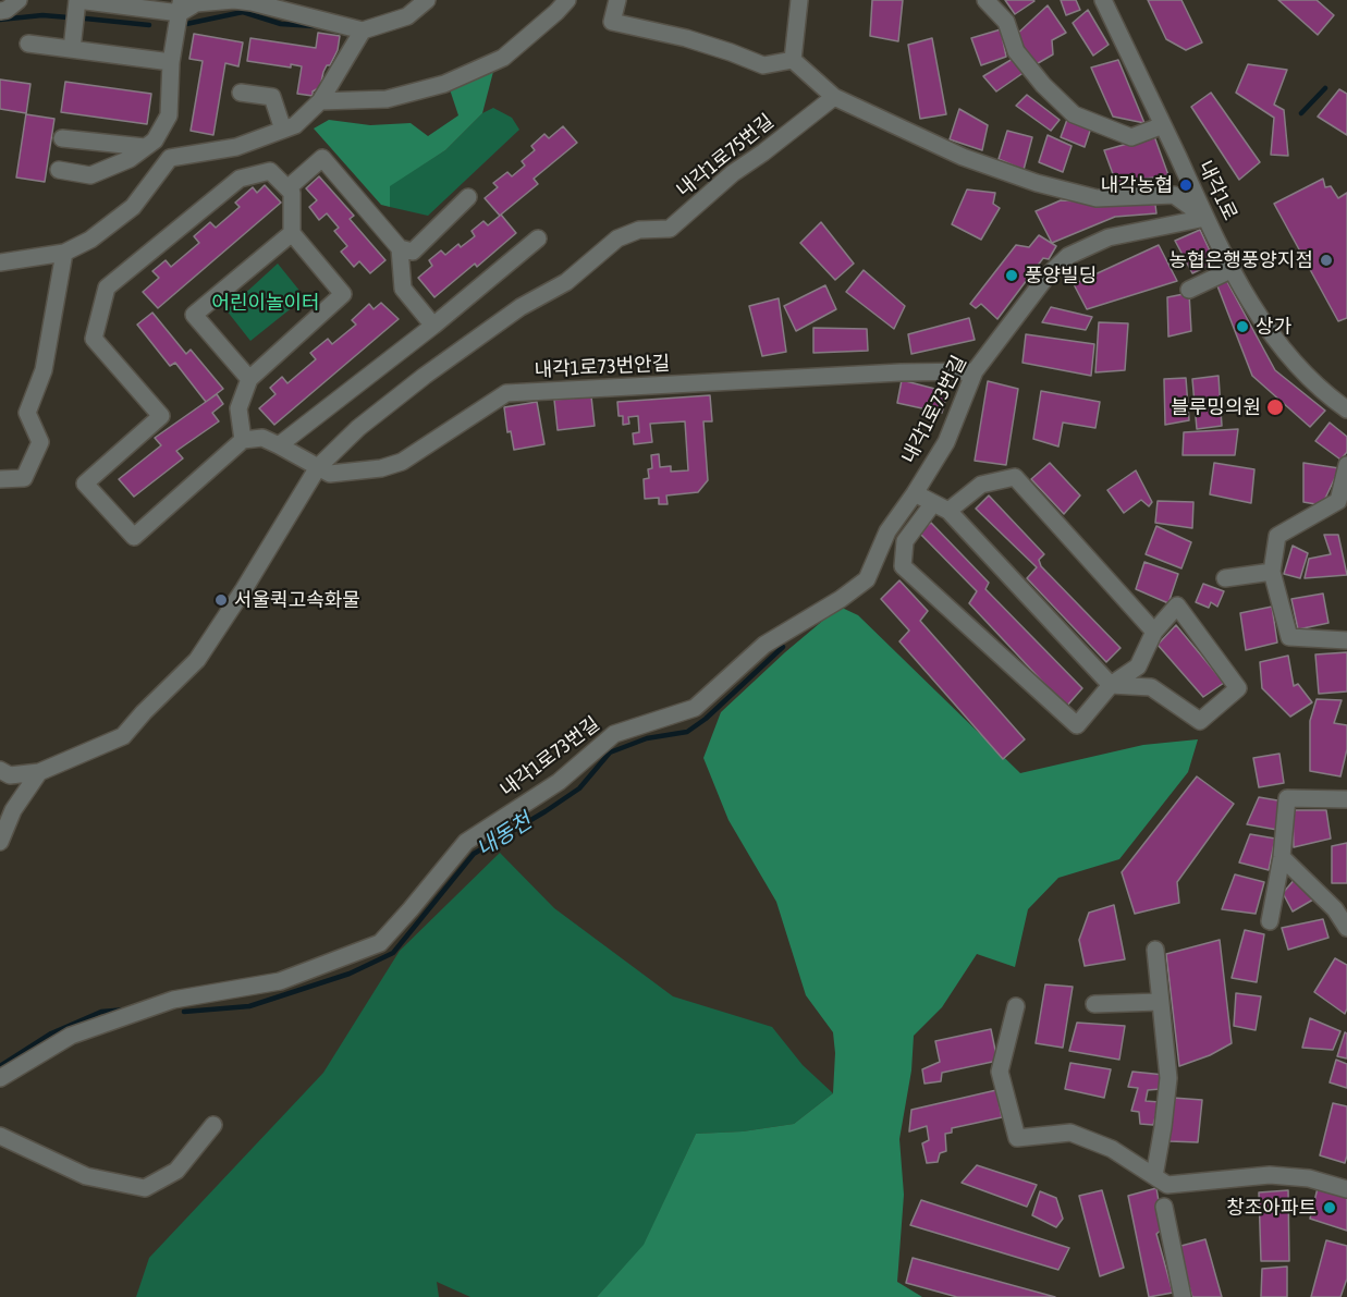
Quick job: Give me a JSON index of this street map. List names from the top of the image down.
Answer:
{
  "streets": {
    "street": [
      "내각1로75번길",
      "내각1로",
      "내각1로73번안길",
      "내각1로73번길"
    ]
  },
  "crossings": [
    ["내각1로75번길", "내각1로73번안길"],
    ["내각1로", "내각1로73번길"],
    ["내각1로73번안길", "내각1로73번길"]
  ],
  "water": ["내동천"],
  "parks": ["어린이놀이터"],
  "places": [
    "내각농협",
    "농협은행풍양지점",
    "풍양빌딩",
    "상가",
    "블루밍의원",
    "서울퀵고속화물",
    "창조아파트"
  ]
}
